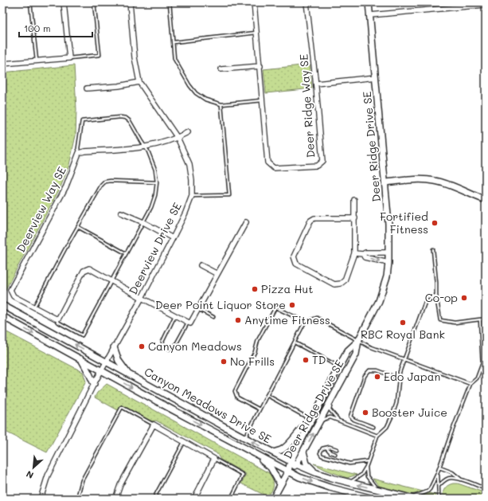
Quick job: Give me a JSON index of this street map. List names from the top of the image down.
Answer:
{
  "streets": {
    "street": [
      "Deer Ridge Way SE",
      "Deer Ridge Drive SE",
      "Deerview Way SE",
      "Deerview Drive SE",
      "Canyon Meadows Drive SE"
    ]
  },
  "crossings": [
    ["Deer Ridge Drive SE", "Canyon Meadows Drive SE"],
    ["Deerview Drive SE", "Canyon Meadows Drive SE"]
  ],
  "places": [
    "Fortified Fitness",
    "Pizza Hut",
    "Co-op",
    "Deer Point Liquor Store",
    "Anytime Fitness",
    "RBC Royal Bank",
    "Canyon Meadows",
    "TD",
    "No Frills",
    "Edo Japan",
    "Booster Juice"
  ],
  "scale_bar": "100 m",
  "north": "bottom left"
}
